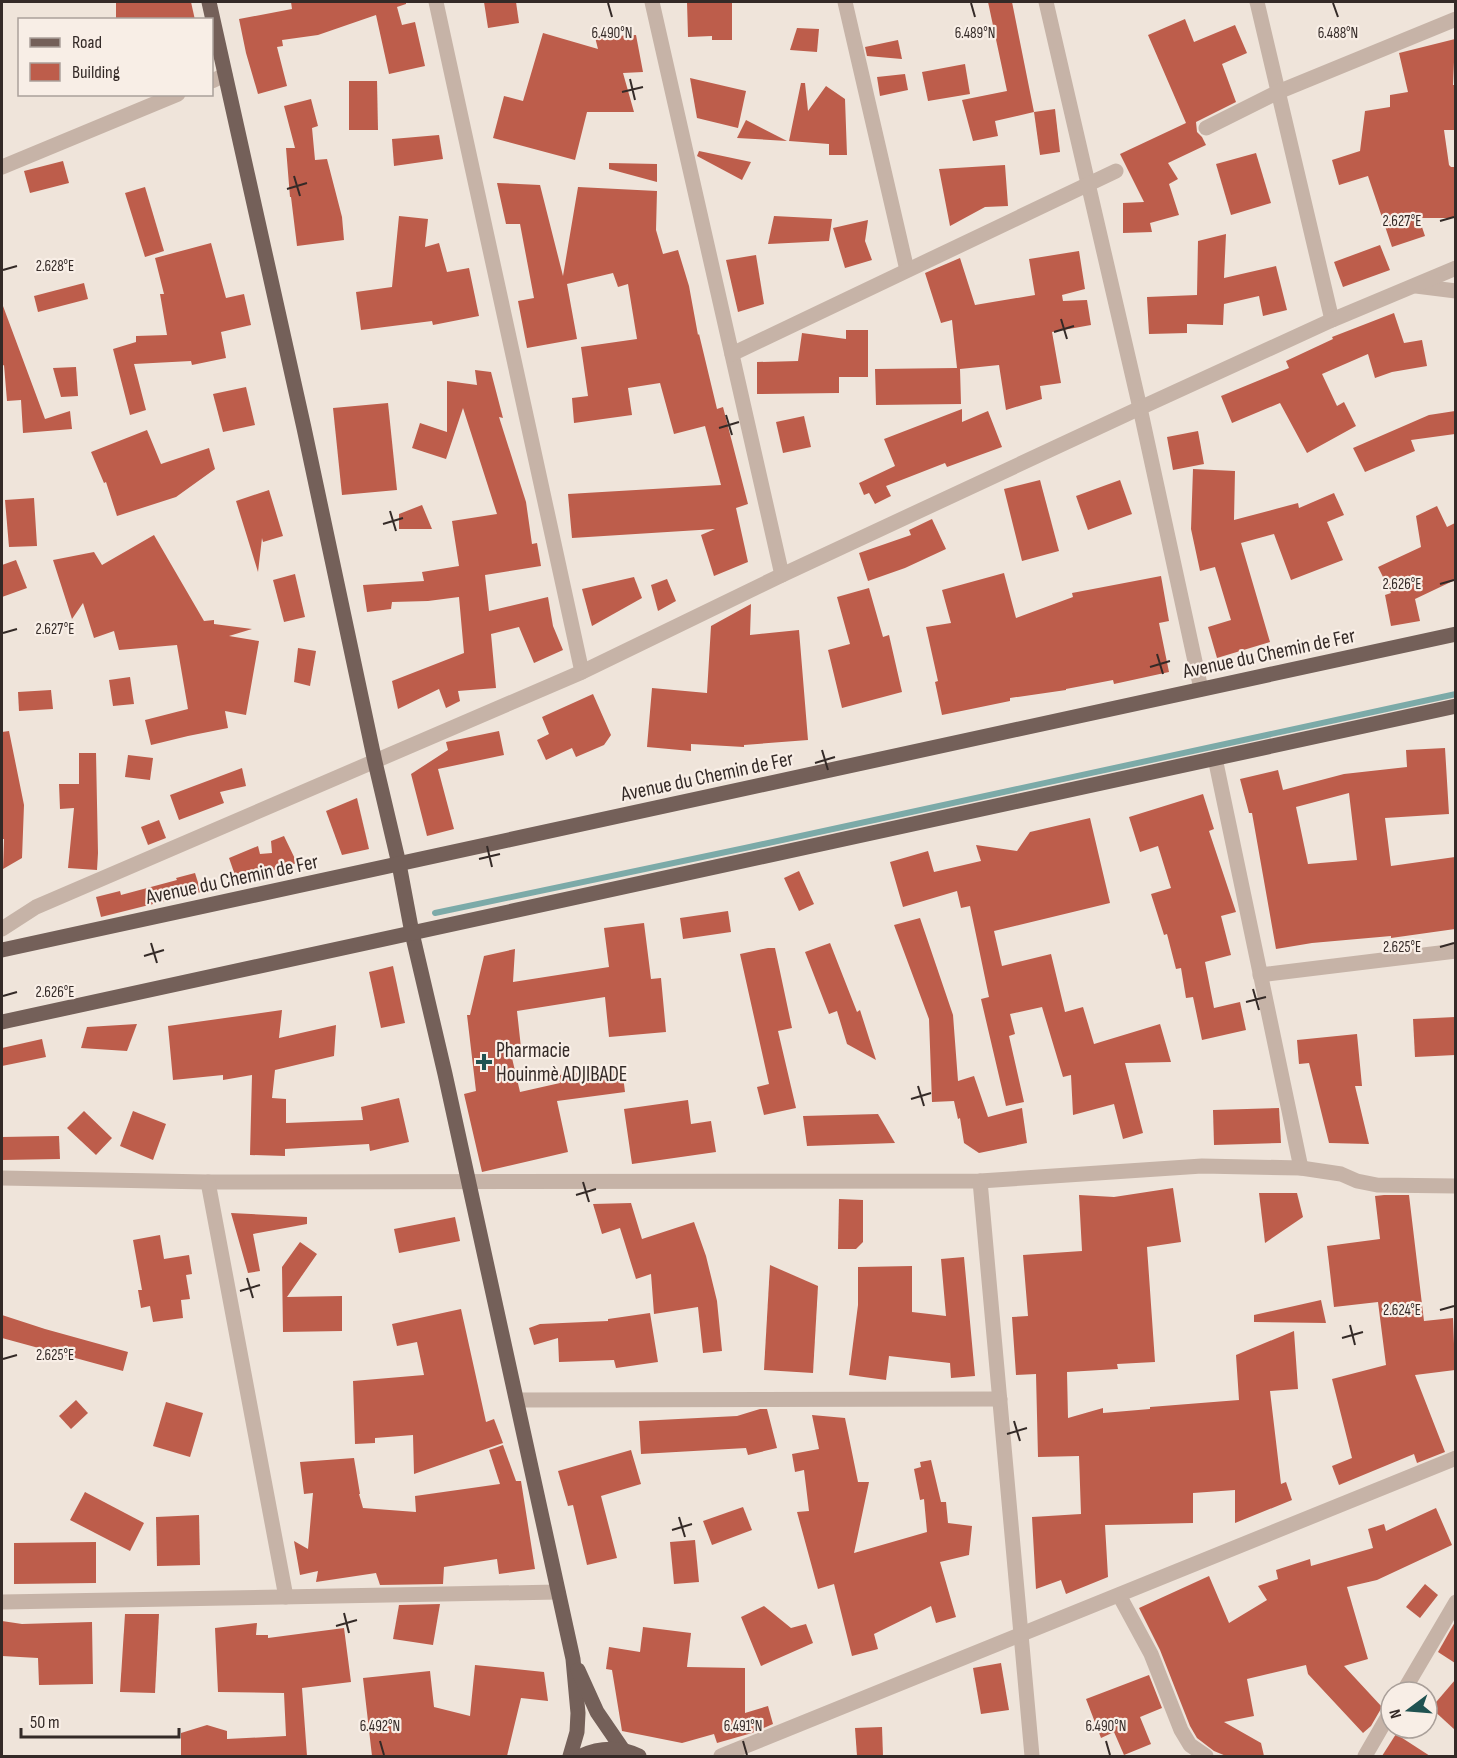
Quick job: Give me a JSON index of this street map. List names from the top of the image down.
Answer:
{
  "streets": {
    "main road": ["Avenue du Chemin de Fer"]
  },
  "places": {
    "health": ["Pharmacie Houinmè ADJIBADE"]
  },
  "legend": ["Road", "Building"],
  "scale_bar": "50 m",
  "north": "left",
  "coordinates": [
    "6.490°N",
    "6.489°N",
    "6.488°N",
    "2.627°E",
    "2.628°E",
    "2.626°E",
    "2.625°E",
    "2.624°E",
    "6.492°N",
    "6.491°N"
  ]
}
